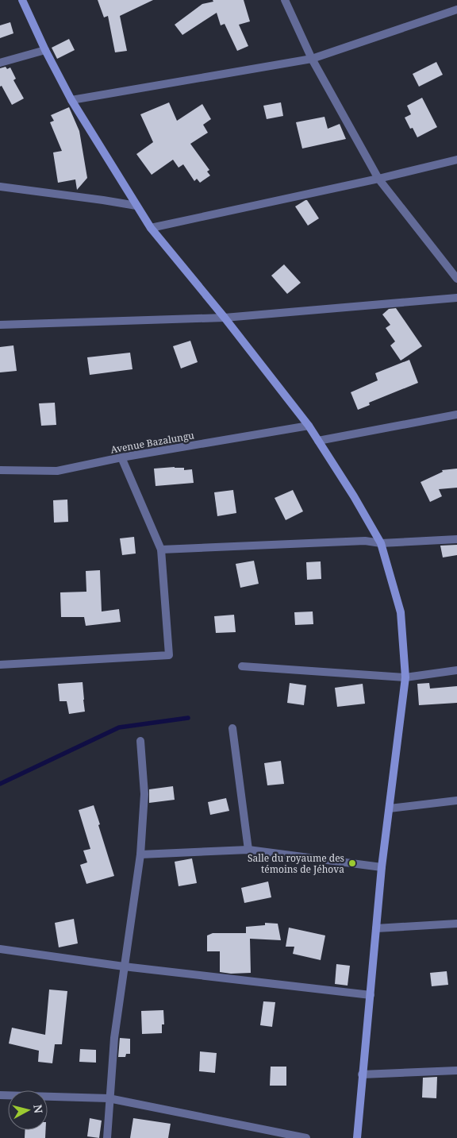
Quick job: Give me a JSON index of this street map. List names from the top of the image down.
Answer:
{
  "streets": {
    "street": ["Avenue Bazalungu"]
  },
  "places": ["Salle du royaume des témoins de Jéhova"],
  "north": "right"
}
